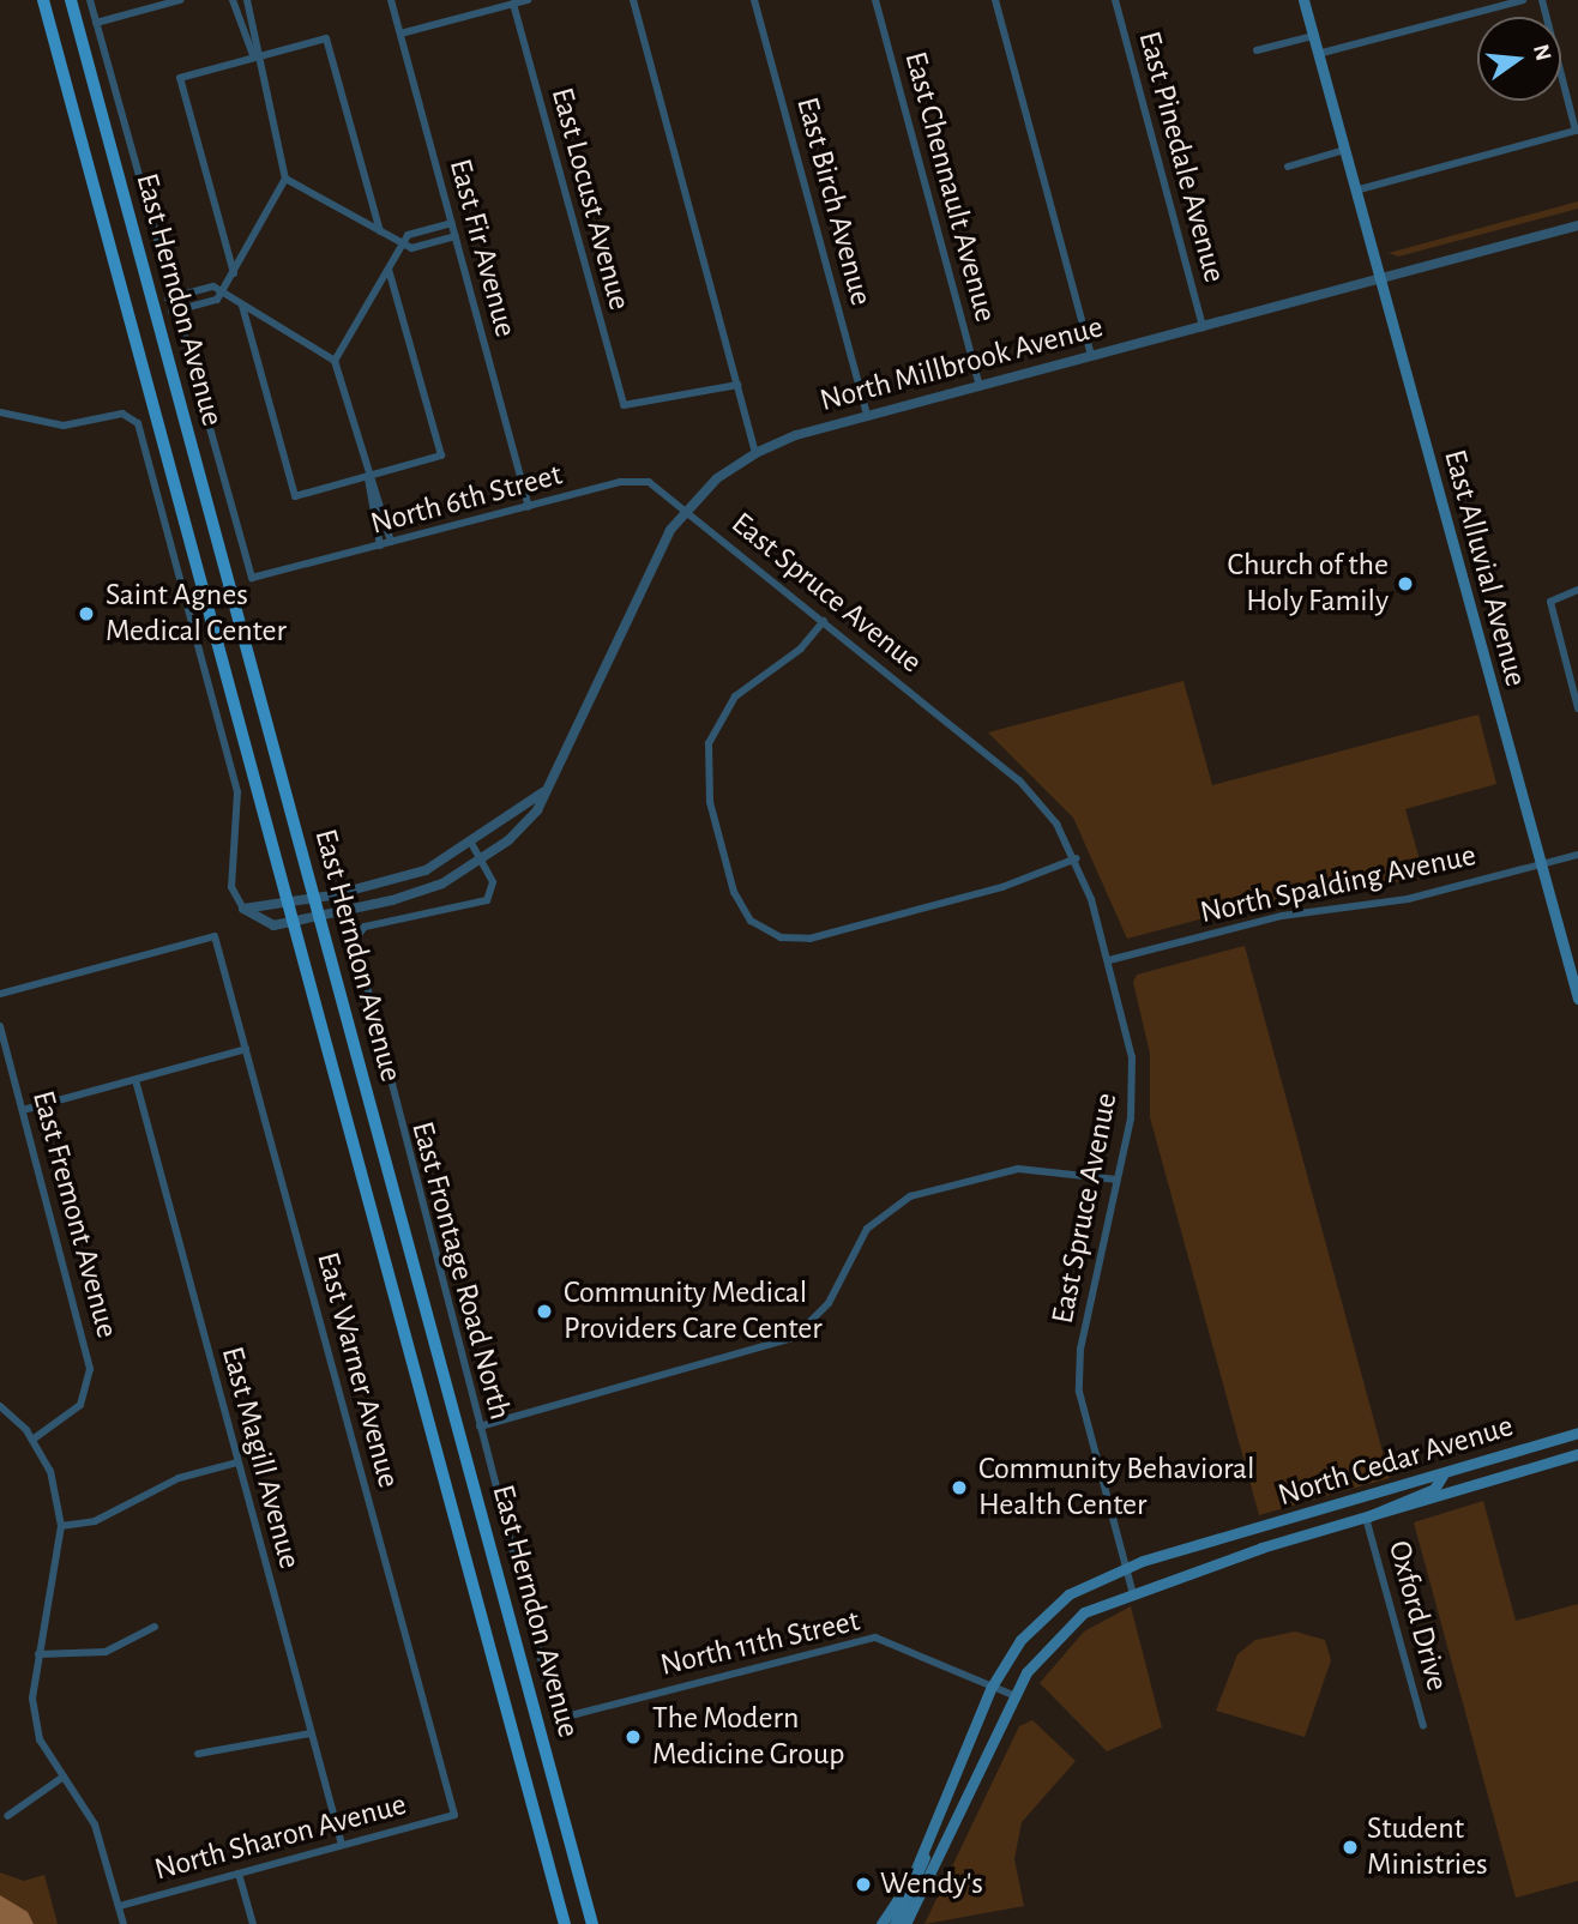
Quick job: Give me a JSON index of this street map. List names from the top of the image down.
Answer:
{
  "streets": {
    "main road": ["East Herndon Avenue", "East Alluvial Avenue", "North Cedar Avenue"],
    "street": [
      "East Pinedale Avenue",
      "East Chennault Avenue",
      "East Locust Avenue",
      "East Birch Avenue",
      "East Fir Avenue",
      "North Millbrook Avenue",
      "North 6th Street",
      "East Spruce Avenue",
      "North Spalding Avenue",
      "East Fremont Avenue",
      "East Frontage Road North",
      "East Warner Avenue",
      "East Magill Avenue",
      "Oxford Drive",
      "North 11th Street",
      "North Sharon Avenue"
    ]
  },
  "crossings": [
    ["East Pinedale Avenue", "North Millbrook Avenue"],
    ["East Chennault Avenue", "North Millbrook Avenue"],
    ["East Birch Avenue", "North Millbrook Avenue"],
    ["East Fir Avenue", "North 6th Street"],
    ["East Herndon Avenue", "North Millbrook Avenue"],
    ["North Millbrook Avenue", "North 6th Street"],
    ["North Millbrook Avenue", "East Alluvial Avenue"],
    ["North Millbrook Avenue", "East Spruce Avenue"],
    ["North Millbrook Avenue", "East Frontage Road North"],
    ["North 6th Street", "East Spruce Avenue"],
    ["East Alluvial Avenue", "North Spalding Avenue"],
    ["East Spruce Avenue", "North Spalding Avenue"],
    ["East Spruce Avenue", "North Cedar Avenue"],
    ["East Frontage Road North", "North 11th Street"],
    ["East Warner Avenue", "North Sharon Avenue"],
    ["East Magill Avenue", "North Sharon Avenue"],
    ["North Cedar Avenue", "Oxford Drive"],
    ["North Cedar Avenue", "North 11th Street"]
  ],
  "places": [
    "Church of the Holy Family",
    "Saint Agnes Medical Center",
    "Community Medical Providers Care Center",
    "Community Behavioral Health Center",
    "The Modern Medicine Group",
    "Student Ministries",
    "Wendy's"
  ],
  "north": "right"
}
